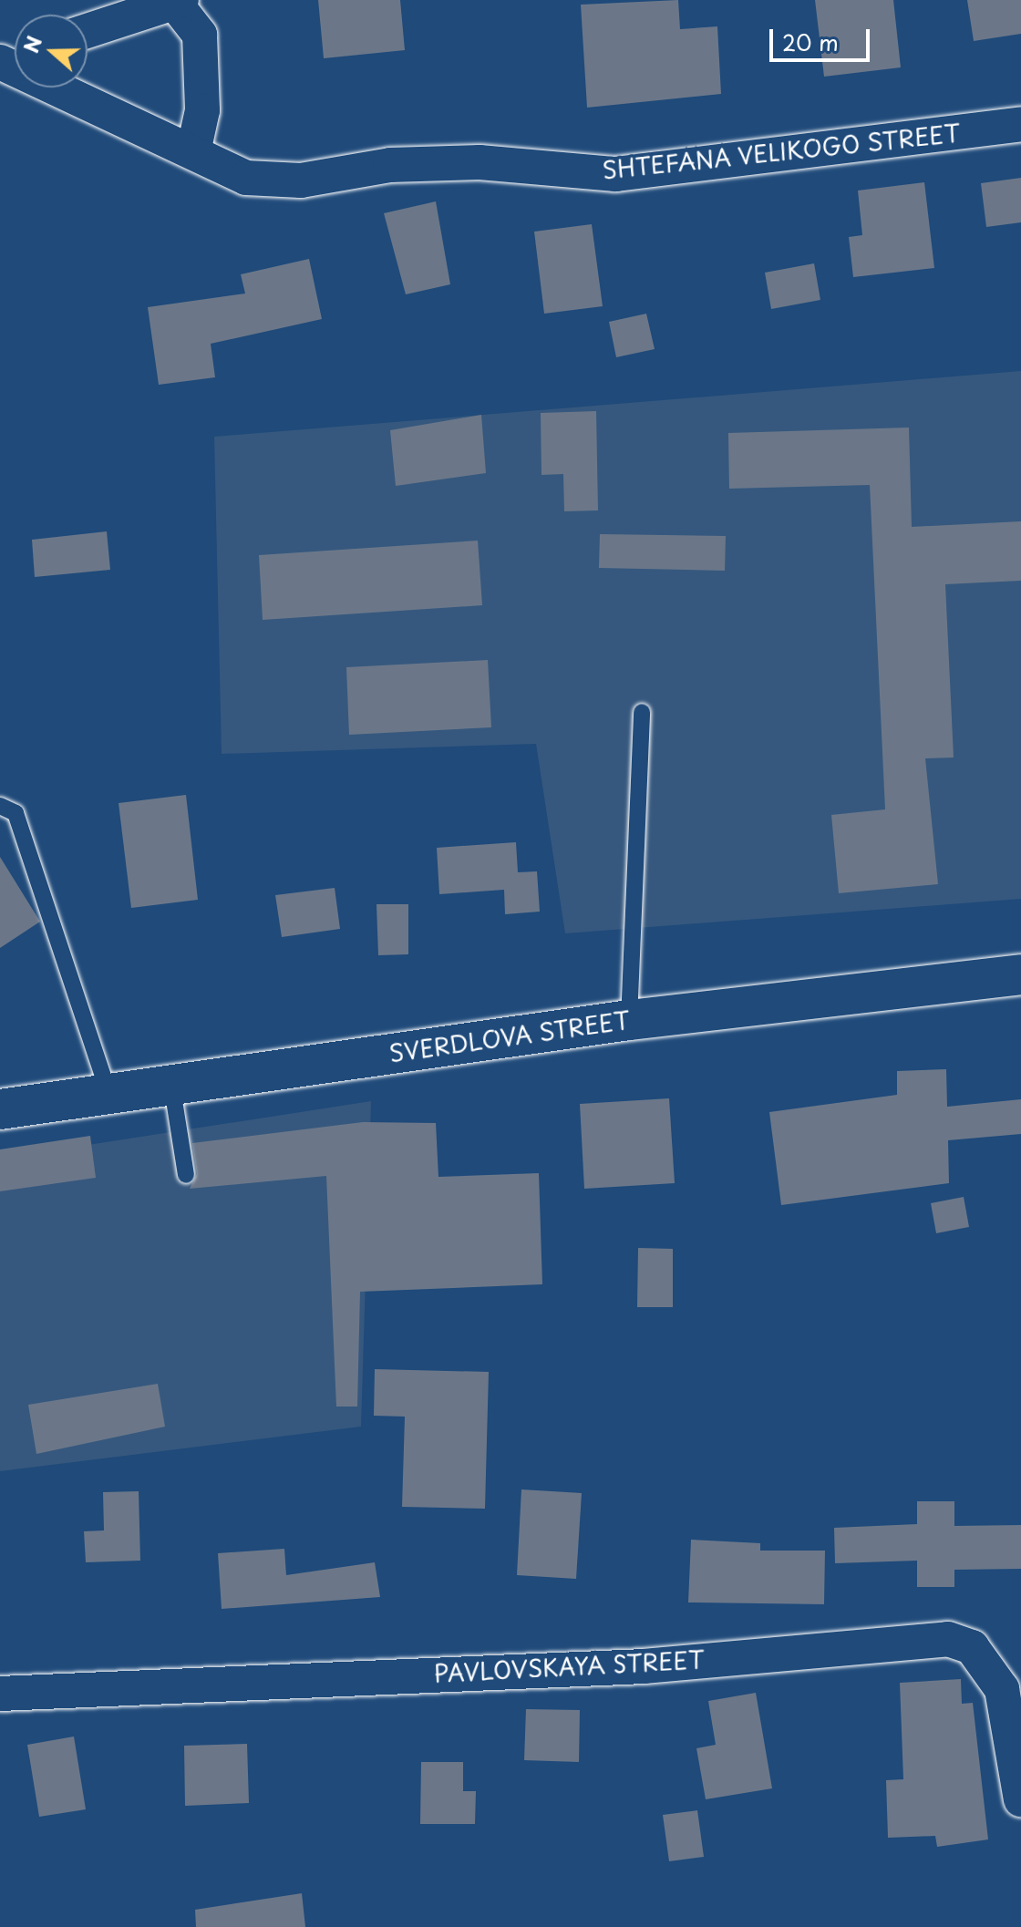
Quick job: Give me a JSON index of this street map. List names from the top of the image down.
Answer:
{
  "streets": {
    "highway": ["SVERDLOVA STREET"],
    "street": ["SHTEFANA VELIKOGO STREET", "PAVLOVSKAYA STREET"]
  },
  "scale_bar": "20 m",
  "north": "left"
}
